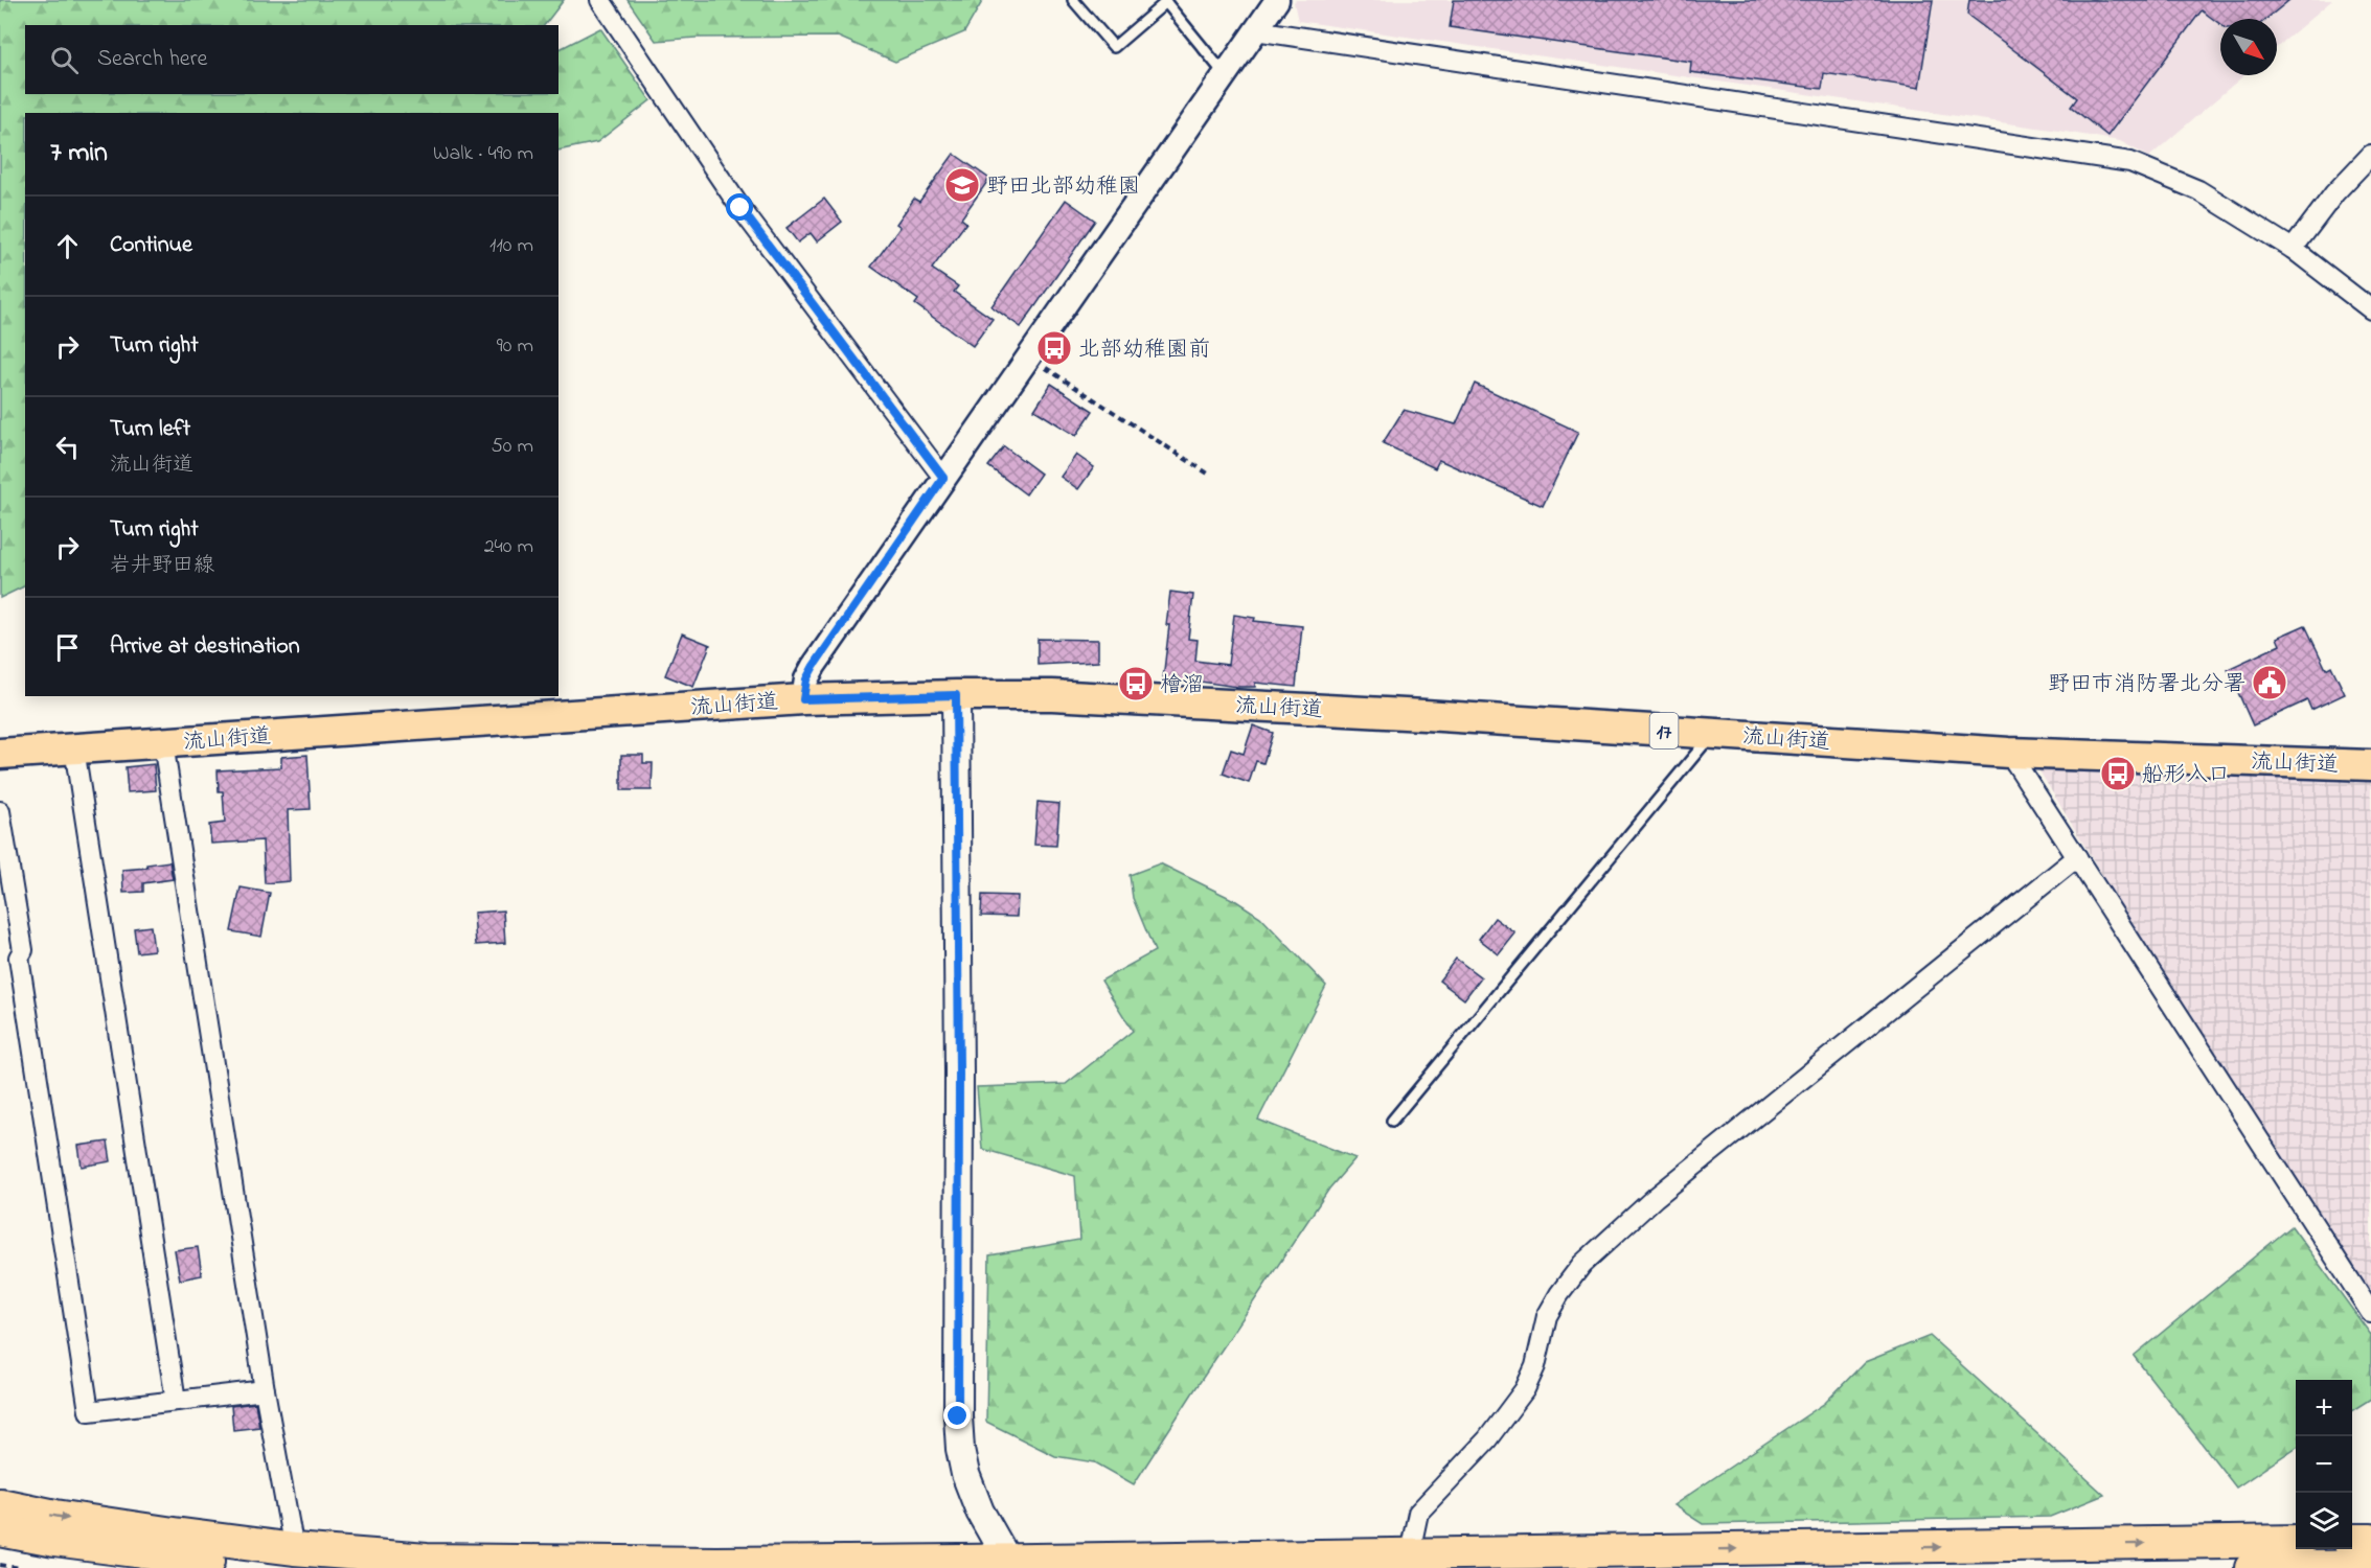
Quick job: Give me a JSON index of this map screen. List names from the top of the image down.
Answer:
{
  "streets": {
    "main road": ["流山街道", "17"]
  },
  "places": {
    "school or university": ["野田北部幼稚園"],
    "bus stop": ["北部幼稚園前", "檜溜", "船形入口"],
    "public building": ["野田市消防署北分署"]
  },
  "north": "bottom right",
  "page": {
    "search": "Search here",
    "heading": ["7 min", "Walk · 490 m"],
    "list": [
      ["Continue", "110 m"],
      ["Turn right", "90 m"],
      ["Turn left", "流山街道", "50 m"],
      ["Turn right", "岩井野田線", "240 m"],
      "Arrive at destination"
    ],
    "map_buttons": ["+", "−"]
  }
}
